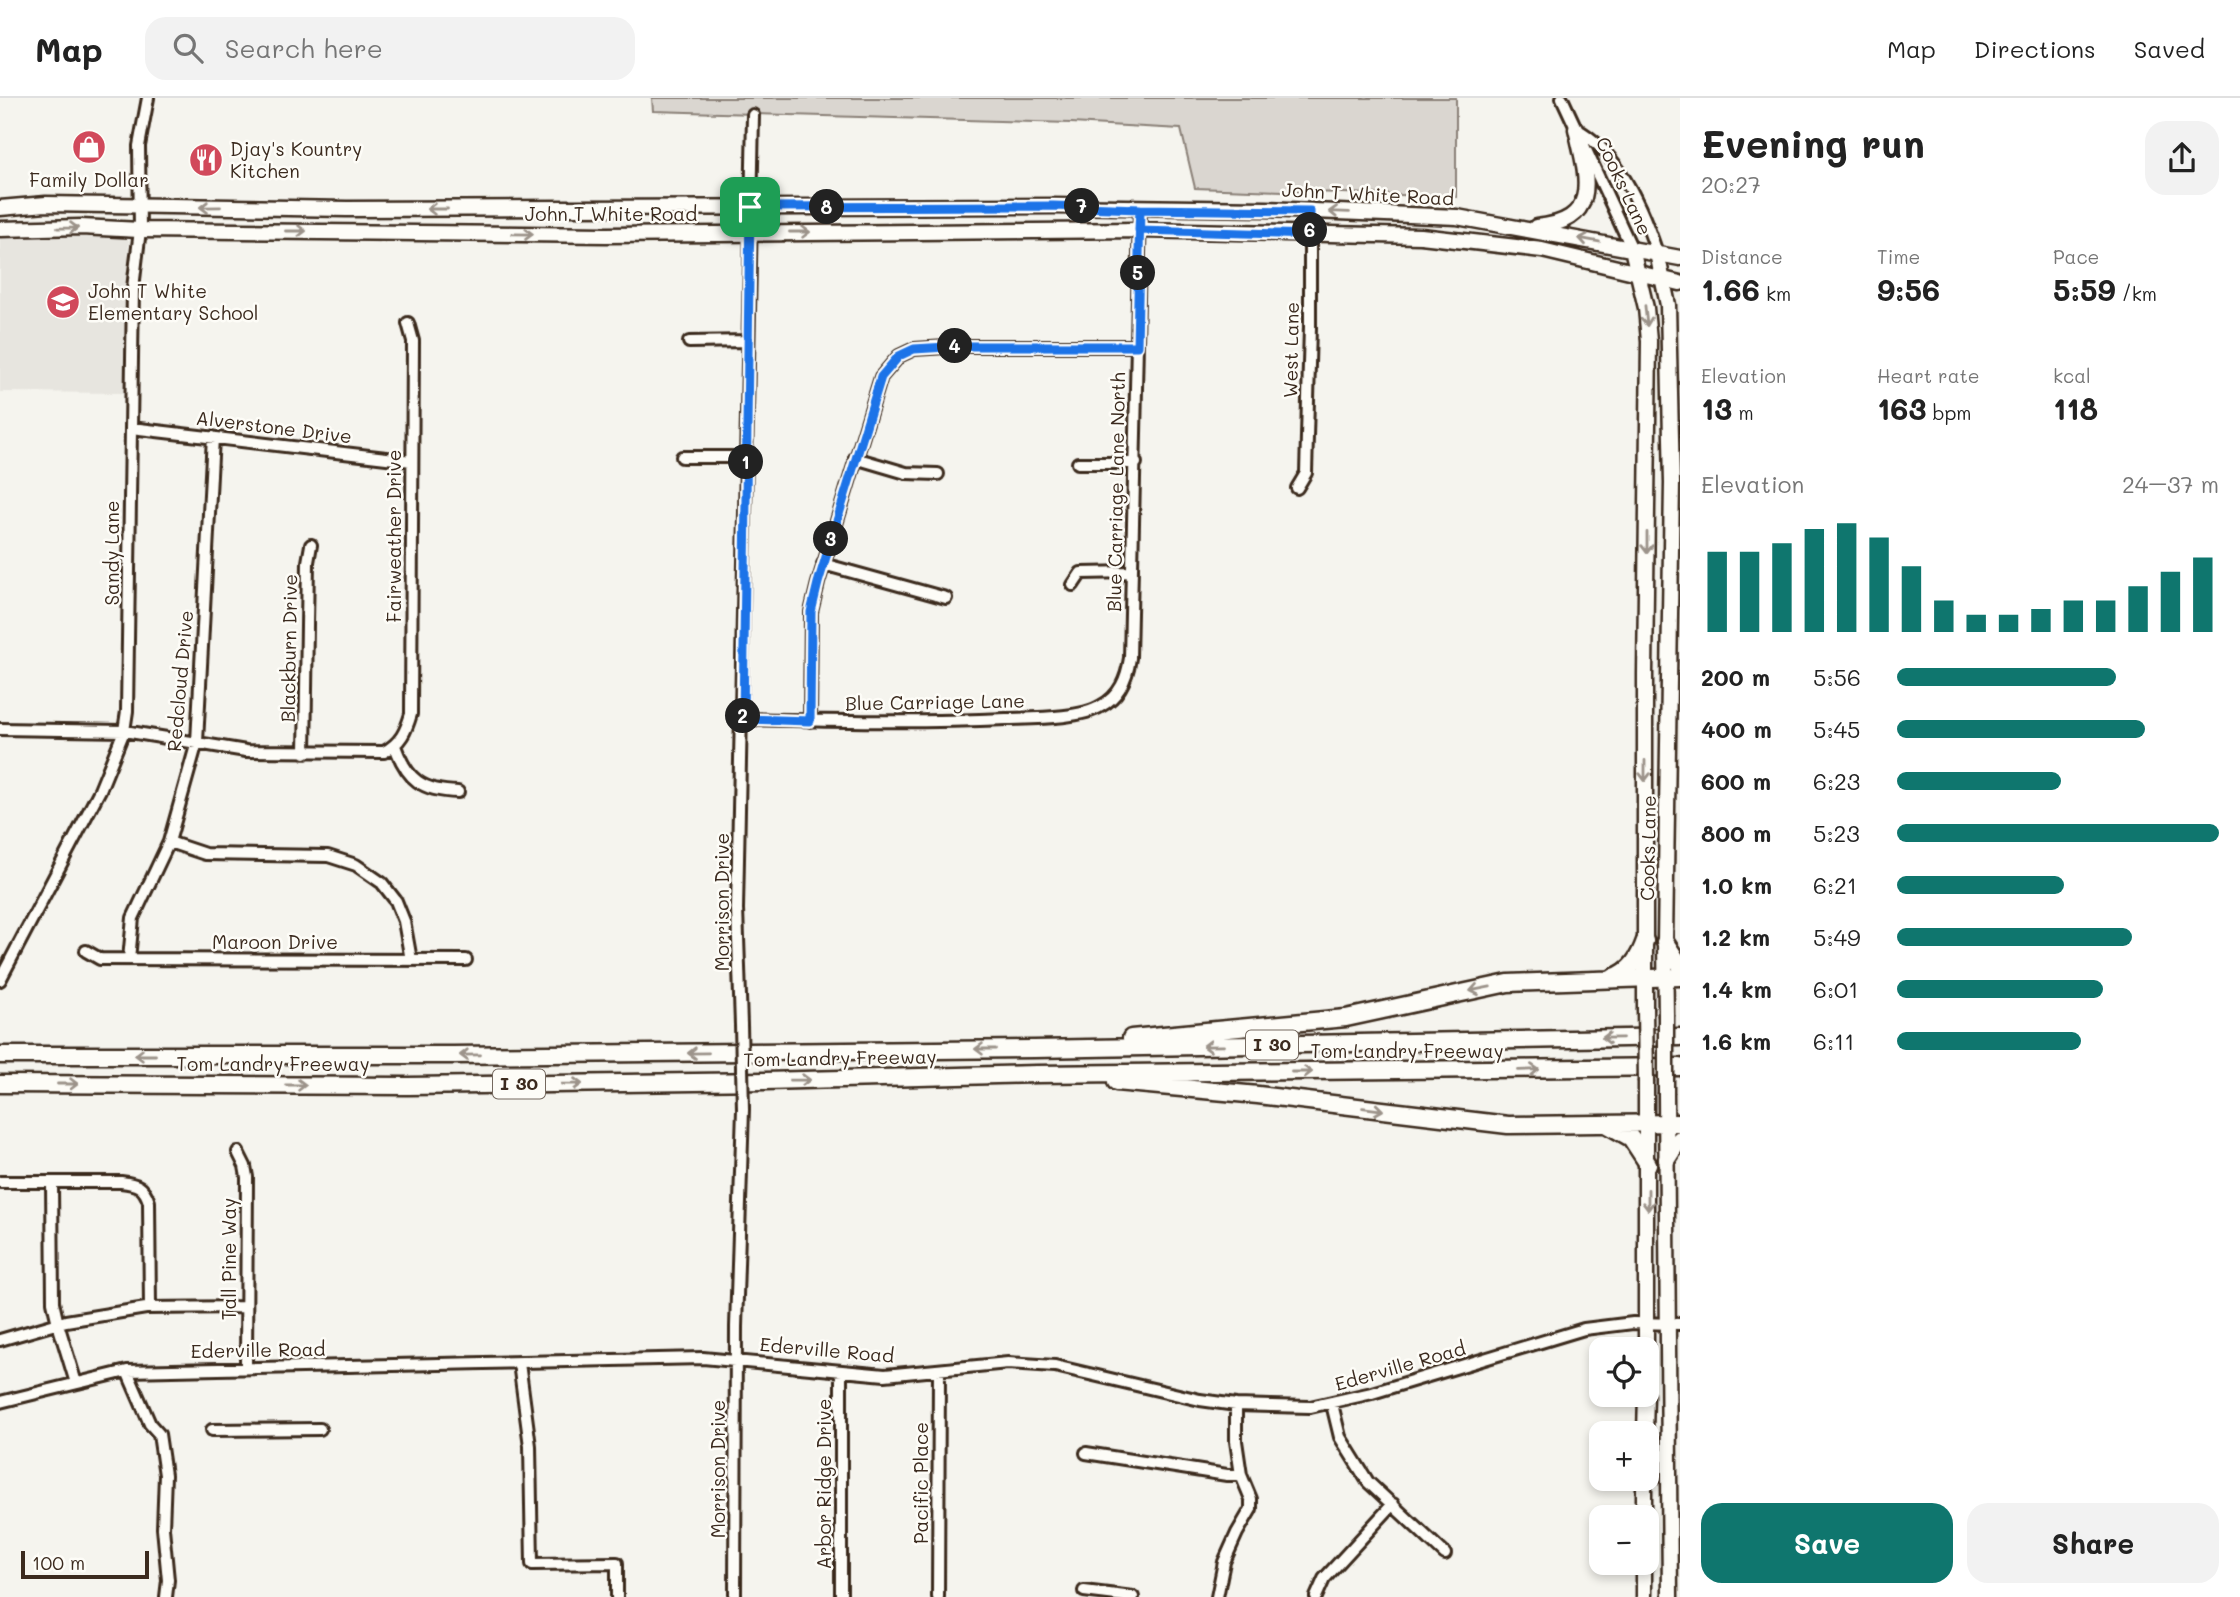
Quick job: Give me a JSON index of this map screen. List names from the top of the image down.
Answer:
{
  "streets": {
    "highway": ["I 30", "Tom Landry Freeway"],
    "main road": ["Cooks Lane", "John T White Road"],
    "street": [
      "West Lane",
      "Alverstone Drive",
      "Blue Carriage Lane North",
      "Fairweather Drive",
      "Sandy Lane",
      "Blackburn Drive",
      "Redcloud Drive",
      "Blue Carriage Lane",
      "Morrison Drive",
      "Maroon Drive",
      "Tall Pine Way",
      "Ederville Road",
      "Pacific Place",
      "Arbor Ridge Drive"
    ]
  },
  "crossings": [
    ["Cooks Lane", "John T White Road"],
    ["Cooks Lane", "Ederville Road"],
    ["John T White Road", "West Lane"],
    ["John T White Road", "Blue Carriage Lane North"],
    ["John T White Road", "Sandy Lane"],
    ["John T White Road", "Morrison Drive"],
    ["Alverstone Drive", "Fairweather Drive"],
    ["Alverstone Drive", "Sandy Lane"],
    ["Alverstone Drive", "Redcloud Drive"],
    ["Blue Carriage Lane North", "Blue Carriage Lane"],
    ["Redcloud Drive", "Maroon Drive"],
    ["Blue Carriage Lane", "Morrison Drive"],
    ["Morrison Drive", "Ederville Road"],
    ["Tall Pine Way", "Ederville Road"],
    ["Ederville Road", "Pacific Place"],
    ["Ederville Road", "Arbor Ridge Drive"]
  ],
  "places": {
    "shop": ["Family Dollar"],
    "restaurant": ["Djay's Kountry Kitchen"],
    "school or university": ["John T White Elementary School"]
  },
  "scale_bar": "100 m",
  "page": {
    "header": "Map",
    "search": "Search here",
    "nav": ["Map", "Directions", "Saved"],
    "heading": ["Evening run", "20:27"],
    "pins": [
      "7",
      "8",
      "6",
      "5",
      "4",
      "1",
      "3",
      "2"
    ],
    "stats": [
      ["Distance", "1.66 km"],
      ["Time", "9:56"],
      ["Pace", "5:59 /km"],
      ["Elevation", "13 m"],
      ["Heart rate", "163 bpm"],
      ["kcal", "118"]
    ],
    "chart": ["Elevation", "24–37 m"],
    "list": [
      {
        "name": "200 m",
        "note": "5:56"
      },
      {
        "name": "400 m",
        "note": "5:45"
      },
      {
        "name": "600 m",
        "note": "6:23"
      },
      {
        "name": "800 m",
        "note": "5:23"
      },
      {
        "name": "1.0 km",
        "note": "6:21"
      },
      {
        "name": "1.2 km",
        "note": "5:49"
      },
      {
        "name": "1.4 km",
        "note": "6:01"
      },
      {
        "name": "1.6 km",
        "note": "6:11"
      }
    ],
    "map_buttons": ["+", "−"],
    "buttons": ["Save", "Share"],
    "scale": "100 m"
  }
}
